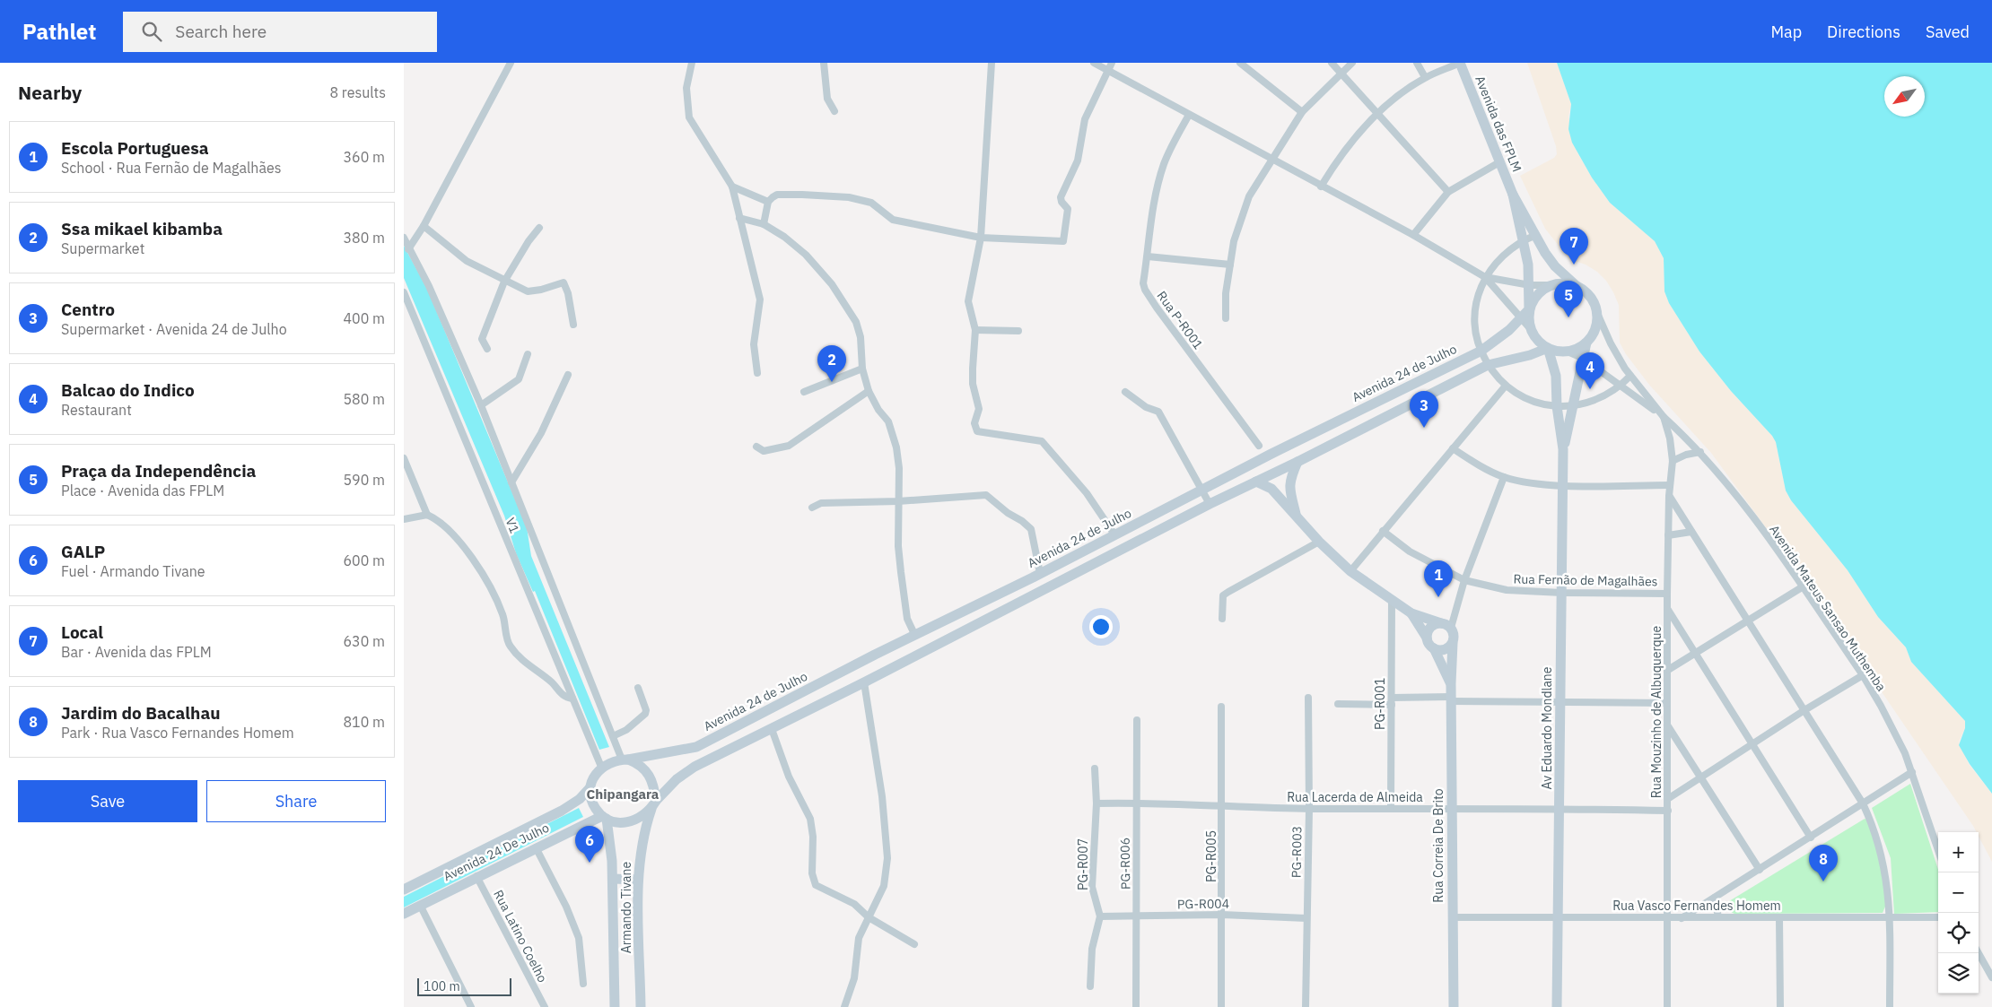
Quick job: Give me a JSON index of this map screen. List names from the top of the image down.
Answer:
{
  "streets": {
    "street": [
      "Avenida das FPLM",
      "Rua P-R001",
      "Avenida 24 de Julho",
      "V1",
      "Rua Fernão de Magalhães",
      "Avenida Mateus Sansao Muthemba",
      "PG-R001",
      "Rua Mouzinho de Albuquerque",
      "Av Eduardo Mondlane",
      "Rua Lacerda de Almeida",
      "Rua Correia De Brito",
      "Avenida 24 De Julho",
      "PG-R003",
      "PG-R005",
      "PG-R006",
      "PG-R007",
      "PG-R004",
      "Rua Vasco Fernandes Homem",
      "Armando Tivane",
      "Rua Latino Coelho"
    ]
  },
  "crossings": [
    ["Avenida das FPLM", "Avenida 24 de Julho"],
    ["Avenida 24 de Julho", "V1"],
    ["Avenida 24 de Julho", "Avenida 24 De Julho"],
    ["Avenida 24 de Julho", "Armando Tivane"],
    ["V1", "Avenida 24 De Julho"],
    ["V1", "Armando Tivane"],
    ["Rua Fernão de Magalhães", "Rua Mouzinho de Albuquerque"],
    ["Rua Fernão de Magalhães", "Av Eduardo Mondlane"],
    ["Avenida Mateus Sansao Muthemba", "Rua Mouzinho de Albuquerque"],
    ["PG-R001", "Rua Lacerda de Almeida"],
    ["Rua Mouzinho de Albuquerque", "Rua Lacerda de Almeida"],
    ["Rua Mouzinho de Albuquerque", "Rua Vasco Fernandes Homem"],
    ["Av Eduardo Mondlane", "Rua Lacerda de Almeida"],
    ["Av Eduardo Mondlane", "Rua Vasco Fernandes Homem"],
    ["Rua Lacerda de Almeida", "Rua Correia De Brito"],
    ["Rua Lacerda de Almeida", "PG-R003"],
    ["Rua Lacerda de Almeida", "PG-R005"],
    ["Rua Lacerda de Almeida", "PG-R006"],
    ["Rua Lacerda de Almeida", "PG-R007"],
    ["Rua Correia De Brito", "Rua Vasco Fernandes Homem"],
    ["Avenida 24 De Julho", "Armando Tivane"],
    ["Avenida 24 De Julho", "Rua Latino Coelho"],
    ["PG-R003", "PG-R004"],
    ["PG-R005", "PG-R004"],
    ["PG-R006", "PG-R004"],
    ["PG-R007", "PG-R004"]
  ],
  "districts": ["Chipangara"],
  "scale_bar": "100 m",
  "north": "bottom left",
  "page": {
    "header": "Pathlet",
    "search": "Search here",
    "nav": ["Map", "Directions", "Saved"],
    "heading": ["Nearby", "8 results"],
    "list": [
      {
        "mark": "1",
        "name": "Escola Portuguesa",
        "note": "School · Rua Fernão de Magalhães",
        "value": "360 m"
      },
      {
        "mark": "2",
        "name": "Ssa mikael kibamba",
        "note": "Supermarket",
        "value": "380 m"
      },
      {
        "mark": "3",
        "name": "Centro",
        "note": "Supermarket · Avenida 24 de Julho",
        "value": "400 m"
      },
      {
        "mark": "4",
        "name": "Balcao do Indico",
        "note": "Restaurant",
        "value": "580 m"
      },
      {
        "mark": "5",
        "name": "Praça da Independência",
        "note": "Place · Avenida das FPLM",
        "value": "590 m"
      },
      {
        "mark": "6",
        "name": "GALP",
        "note": "Fuel · Armando Tivane",
        "value": "600 m"
      },
      {
        "mark": "7",
        "name": "Local",
        "note": "Bar · Avenida das FPLM",
        "value": "630 m"
      },
      {
        "mark": "8",
        "name": "Jardim do Bacalhau",
        "note": "Park · Rua Vasco Fernandes Homem",
        "value": "810 m"
      }
    ],
    "pins": [
      "7",
      "5",
      "2",
      "4",
      "3",
      "1",
      "6",
      "8"
    ],
    "buttons": ["Save", "Share"],
    "map_buttons": ["+", "−"],
    "scale": "100 m"
  }
}
